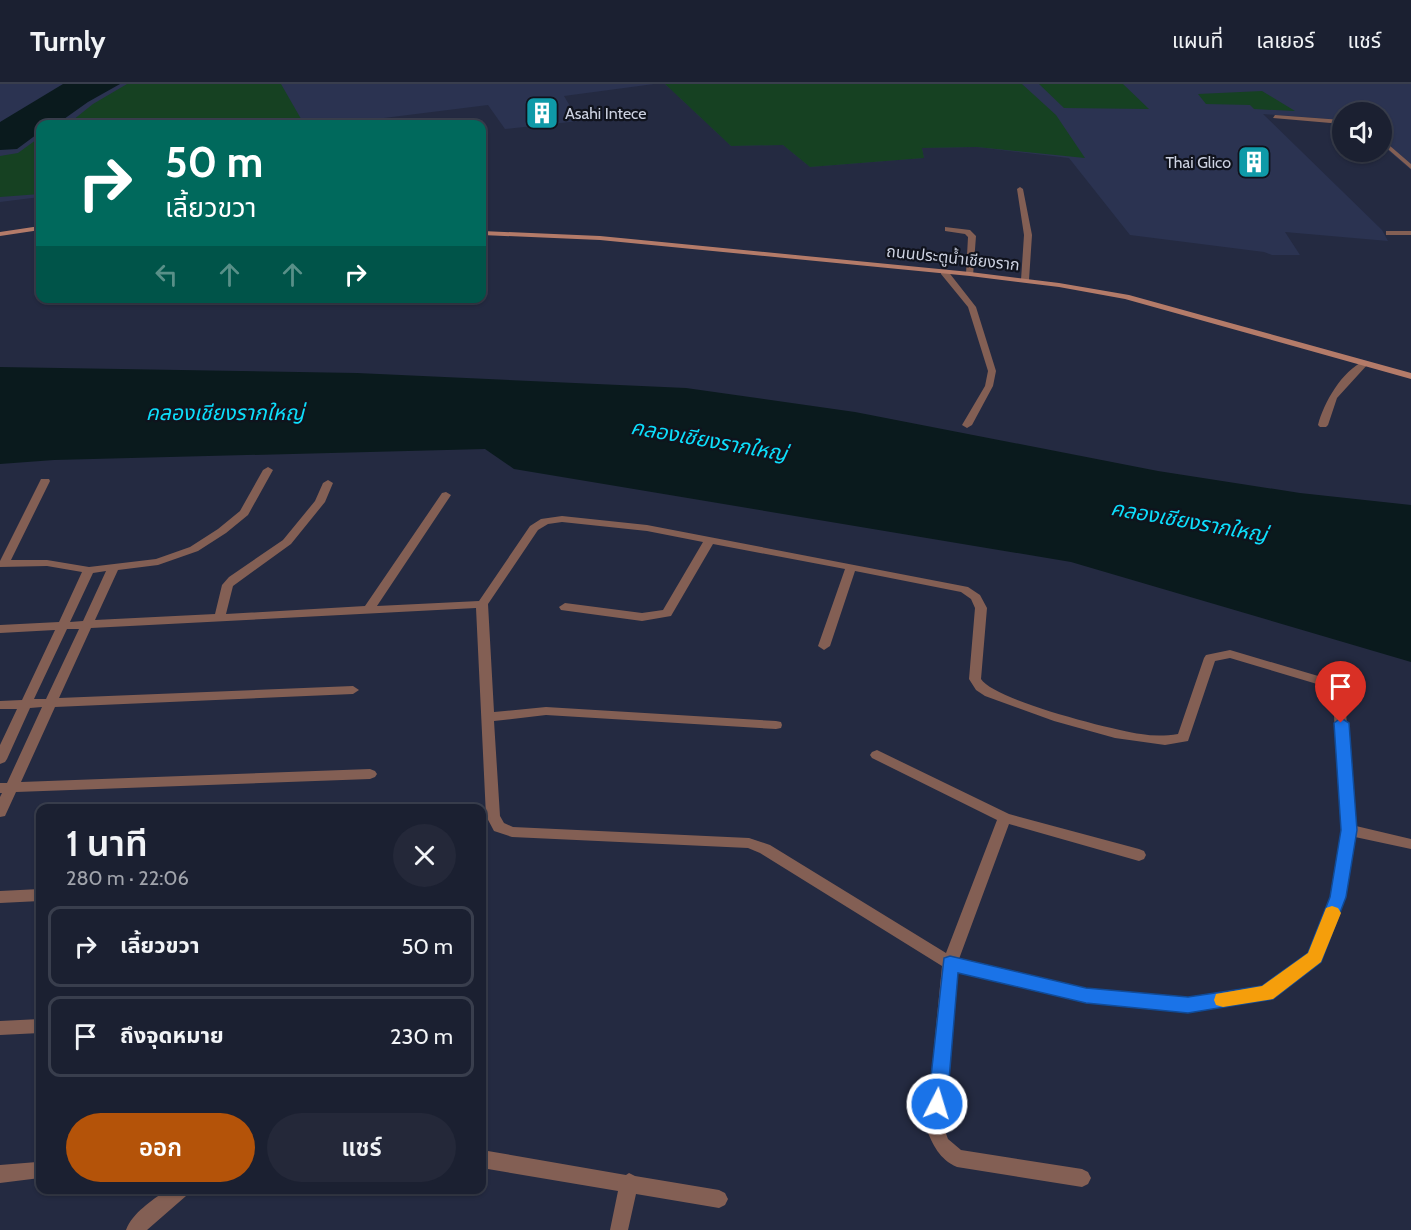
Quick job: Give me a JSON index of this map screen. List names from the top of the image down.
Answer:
{
  "streets": {
    "street": ["ถนนประตูน้ำเชียงราก"]
  },
  "water": ["คลองเชียงรากใหญ่"],
  "places": {
    "building": ["Asahi Intece", "Thai Glico"]
  },
  "page": {
    "header": "Turnly",
    "nav": ["แผนที่", "เลเยอร์", "แชร์"],
    "turn": ["50 m", "เลี้ยวขวา"],
    "heading": ["1 นาที", "280 m · 22:06"],
    "list": [
      {
        "name": "เลี้ยวขวา",
        "value": "50 m"
      },
      {
        "name": "ถึงจุดหมาย",
        "value": "230 m"
      }
    ],
    "buttons": ["ออก", "แชร์"]
  }
}
